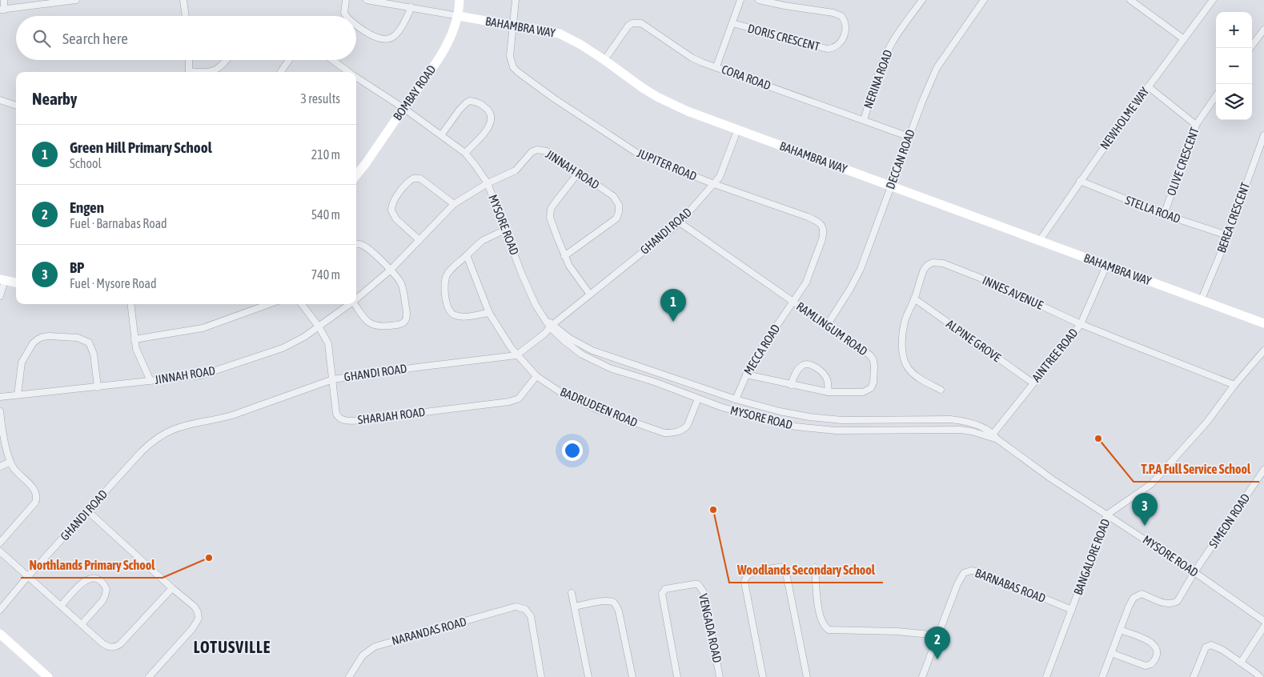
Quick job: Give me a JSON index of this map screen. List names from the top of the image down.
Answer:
{
  "streets": {
    "street": [
      "BAHAMBRA WAY",
      "DORIS CRESCENT",
      "CORA ROAD",
      "NERINA ROAD",
      "BOMBAY ROAD",
      "NEWHOLME WAY",
      "DECCAN ROAD",
      "OLIVE CRESCENT",
      "JUPITER ROAD",
      "JINNAH ROAD",
      "STELLA ROAD",
      "BEREA CRESCENT",
      "MYSORE ROAD",
      "GHANDI ROAD",
      "INNES AVENUE",
      "RAMLINGUM ROAD",
      "ALPINE GROVE",
      "MECCA ROAD",
      "AINTREE ROAD",
      "BADRUDEEN ROAD",
      "SHARJAH ROAD",
      "SIMEON ROAD",
      "BANGALORE ROAD",
      "BARNABAS ROAD",
      "VENGADA ROAD",
      "NARANDAS ROAD"
    ]
  },
  "crossings": [
    ["BAHAMBRA WAY", "CORA ROAD"],
    ["BAHAMBRA WAY", "BOMBAY ROAD"],
    ["BAHAMBRA WAY", "NEWHOLME WAY"],
    ["BAHAMBRA WAY", "DECCAN ROAD"],
    ["BAHAMBRA WAY", "JUPITER ROAD"],
    ["BAHAMBRA WAY", "BEREA CRESCENT"],
    ["BAHAMBRA WAY", "GHANDI ROAD"],
    ["BAHAMBRA WAY", "AINTREE ROAD"],
    ["CORA ROAD", "NERINA ROAD"],
    ["CORA ROAD", "DECCAN ROAD"],
    ["BOMBAY ROAD", "MYSORE ROAD"],
    ["NEWHOLME WAY", "STELLA ROAD"],
    ["DECCAN ROAD", "RAMLINGUM ROAD"],
    ["OLIVE CRESCENT", "STELLA ROAD"],
    ["JUPITER ROAD", "GHANDI ROAD"],
    ["JUPITER ROAD", "RAMLINGUM ROAD"],
    ["JUPITER ROAD", "MECCA ROAD"],
    ["JINNAH ROAD", "MYSORE ROAD"],
    ["JINNAH ROAD", "SHARJAH ROAD"],
    ["STELLA ROAD", "BEREA CRESCENT"],
    ["MYSORE ROAD", "GHANDI ROAD"],
    ["MYSORE ROAD", "MECCA ROAD"],
    ["MYSORE ROAD", "AINTREE ROAD"],
    ["MYSORE ROAD", "BADRUDEEN ROAD"],
    ["MYSORE ROAD", "SIMEON ROAD"],
    ["MYSORE ROAD", "BANGALORE ROAD"],
    ["GHANDI ROAD", "RAMLINGUM ROAD"],
    ["GHANDI ROAD", "BADRUDEEN ROAD"],
    ["GHANDI ROAD", "SHARJAH ROAD"],
    ["INNES AVENUE", "ALPINE GROVE"],
    ["INNES AVENUE", "AINTREE ROAD"],
    ["INNES AVENUE", "BANGALORE ROAD"],
    ["RAMLINGUM ROAD", "MECCA ROAD"],
    ["ALPINE GROVE", "AINTREE ROAD"],
    ["BADRUDEEN ROAD", "SHARJAH ROAD"],
    ["BANGALORE ROAD", "BARNABAS ROAD"]
  ],
  "districts": ["LOTUSVILLE"],
  "places": ["T.P.A Full Service School", "Woodlands Secondary School", "Northlands Primary School"],
  "page": {
    "map_buttons": ["+", "−"],
    "search": "Search here",
    "heading": ["Nearby", "3 results"],
    "list": [
      {
        "mark": "1",
        "name": "Green Hill Primary School",
        "note": "School",
        "value": "210 m"
      },
      {
        "mark": "2",
        "name": "Engen",
        "note": "Fuel · Barnabas Road",
        "value": "540 m"
      },
      {
        "mark": "3",
        "name": "BP",
        "note": "Fuel · Mysore Road",
        "value": "740 m"
      }
    ],
    "pins": ["1", "3", "2"]
  }
}
